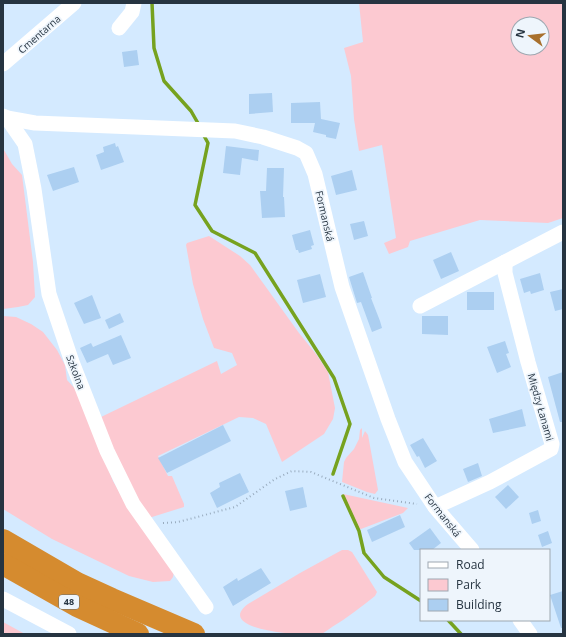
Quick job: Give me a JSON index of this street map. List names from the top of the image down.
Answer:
{
  "streets": {
    "highway": ["48"],
    "street": [
      "Cmentarna",
      "Formanská",
      "Szkolna",
      "Między Łanami"
    ]
  },
  "crossings": [
    ["Formanská", "Szkolna"],
    ["Formanská", "Między Łanami"]
  ],
  "legend": ["Road", "Park", "Building"],
  "north": "left"
}
